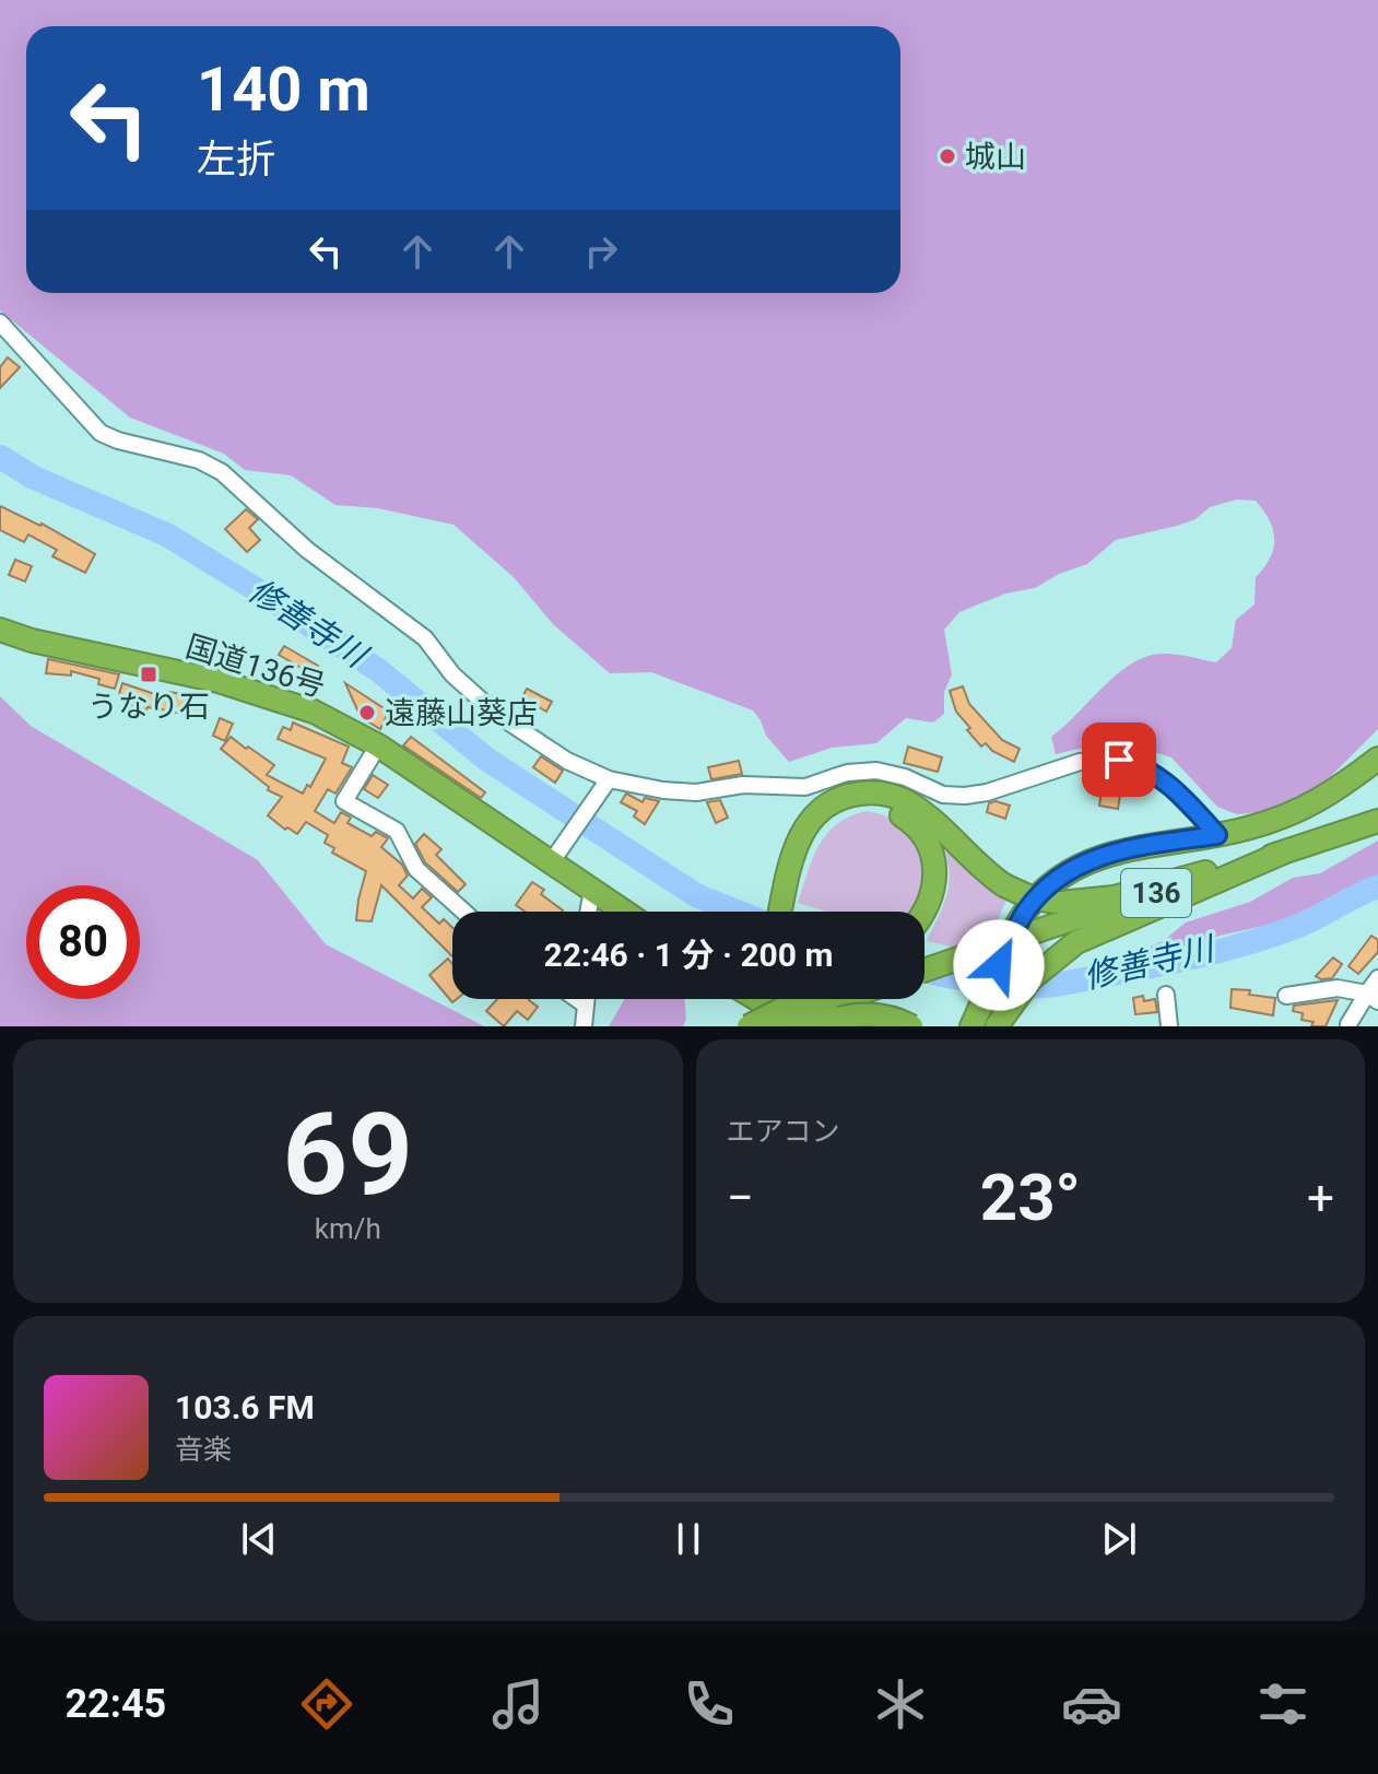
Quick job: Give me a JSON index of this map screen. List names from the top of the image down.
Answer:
{
  "streets": {
    "highway": ["国道136号", "136"]
  },
  "water": ["修善寺川"],
  "places": {
    "other": ["城山", "遠藤山葵店"],
    "transit": ["うなり石"]
  },
  "page": {
    "turn": ["140 m", "左折"],
    "limit": "80",
    "trip": "22:46 · 1 分 · 200 m",
    "tile": [
      ["69", "km/h"],
      "エアコン"
    ],
    "heat": ["−", "23°", "+"],
    "song": ["103.6 FM", "音楽"],
    "tabs": "22:45"
  }
}
